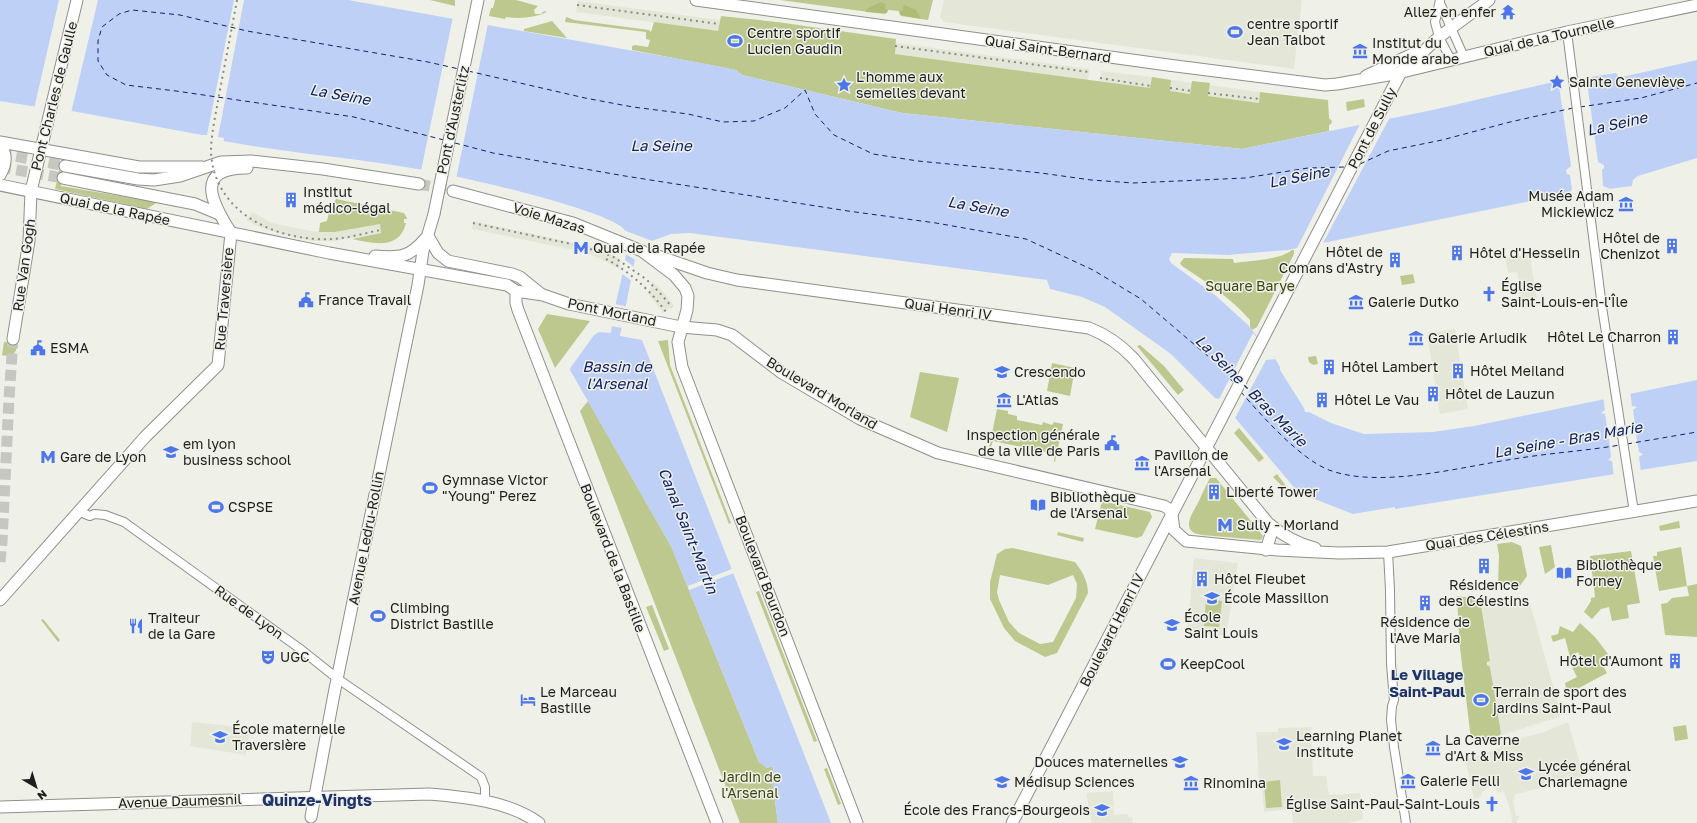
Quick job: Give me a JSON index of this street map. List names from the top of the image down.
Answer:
{
  "streets": {
    "main road": [
      "Quai de la Tournelle",
      "Quai Saint-Bernard",
      "Pont Charles de Gaulle",
      "Pont d'Austerlitz",
      "Pont de Sully",
      "Quai de la Rapée",
      "Voie Mazas",
      "Rue Van Gogh",
      "Rue Traversière",
      "Quai Henri IV",
      "Pont Morland",
      "Boulevard Morland",
      "Quai des Célestins",
      "Avenue Ledru-Rollin",
      "Boulevard de la Bastille",
      "Boulevard Bourdon",
      "Boulevard Henri IV",
      "Avenue Daumesnil"
    ],
    "street": ["Rue de Lyon"]
  },
  "crossings": [
    ["Quai de la Tournelle", "Quai Saint-Bernard"],
    ["Quai de la Tournelle", "Pont de Sully"],
    ["Quai Saint-Bernard", "Pont de Sully"],
    ["Pont Charles de Gaulle", "Quai de la Rapée"],
    ["Pont Charles de Gaulle", "Rue Van Gogh"],
    ["Pont d'Austerlitz", "Quai de la Rapée"],
    ["Pont d'Austerlitz", "Avenue Ledru-Rollin"],
    ["Pont de Sully", "Boulevard Henri IV"],
    ["Quai de la Rapée", "Rue Van Gogh"],
    ["Quai de la Rapée", "Rue Traversière"],
    ["Quai de la Rapée", "Pont Morland"],
    ["Quai de la Rapée", "Avenue Ledru-Rollin"],
    ["Quai de la Rapée", "Boulevard de la Bastille"],
    ["Voie Mazas", "Quai Henri IV"],
    ["Voie Mazas", "Pont Morland"],
    ["Voie Mazas", "Boulevard Morland"],
    ["Voie Mazas", "Boulevard Bourdon"],
    ["Rue Traversière", "Rue de Lyon"],
    ["Quai Henri IV", "Quai des Célestins"],
    ["Quai Henri IV", "Boulevard Henri IV"],
    ["Pont Morland", "Boulevard Morland"],
    ["Pont Morland", "Boulevard Bourdon"],
    ["Boulevard Morland", "Quai des Célestins"],
    ["Boulevard Morland", "Boulevard Bourdon"],
    ["Boulevard Morland", "Boulevard Henri IV"],
    ["Quai des Célestins", "Boulevard Henri IV"],
    ["Avenue Ledru-Rollin", "Rue de Lyon"],
    ["Avenue Ledru-Rollin", "Avenue Daumesnil"],
    ["Rue de Lyon", "Avenue Daumesnil"]
  ],
  "districts": ["Le Village Saint-Paul", "Quinze-Vingts"],
  "water": [
    "La Seine",
    "Bassin de l'Arsenal",
    "La Seine - Bras Marie",
    "Canal Saint-Martin"
  ],
  "parks": ["Square Barye", "Jardin de l'Arsenal"],
  "places": {
    "temple": ["Allez en enfer"],
    "sports": [
      "centre sportif Jean Talbot",
      "Centre sportif Lucien Gaudin",
      "Gymnase Victor \"Young\" Perez",
      "CSPSE",
      "Climbing District Bastille",
      "KeepCool",
      "Terrain de sport des jardins Saint-Paul"
    ],
    "museum": [
      "Institut du Monde arabe",
      "Musée Adam Mickiewicz",
      "Galerie Dutko",
      "Galerie Arludik",
      "L'Atlas",
      "Pavillon de l'Arsenal",
      "La Caverne d'Art & Miss",
      "Galerie Felli",
      "Rinomina"
    ],
    "place": ["Sainte Geneviève", "L'homme aux semelles devant"],
    "building": [
      "Institut médico-légal",
      "Hôtel de Chenizot",
      "Hôtel d'Hesselin",
      "Hôtel de Comans d'Astry",
      "Hôtel Le Charron",
      "Hôtel Lambert",
      "Hôtel Meiland",
      "Hôtel de Lauzun",
      "Hôtel Le Vau",
      "Liberté Tower",
      "Résidence des Célestins",
      "Hôtel Fieubet",
      "Résidence de l'Ave Maria",
      "Hôtel d'Aumont"
    ],
    "metro station": ["Quai de la Rapée", "Gare de Lyon", "Sully - Morland"],
    "church": ["Église Saint-Louis-en-l'Île", "Église Saint-Paul-Saint-Louis"],
    "public building": ["France Travail", "ESMA", "Inspection générale de la ville de Paris"],
    "school or university": [
      "Crescendo",
      "em lyon business school",
      "École Massillon",
      "École Saint Louis",
      "École maternelle Traversière",
      "Learning Planet Institute",
      "Douces maternelles",
      "Lycée général Charlemagne",
      "Médisup Sciences",
      "École des Francs-Bourgeois"
    ],
    "library": ["Bibliothèque de l'Arsenal", "Bibliothèque Forney"],
    "restaurant": ["Traiteur de la Gare"],
    "theatre": ["UGC"],
    "hotel": ["Le Marceau Bastille"]
  },
  "north": "bottom right"
}
